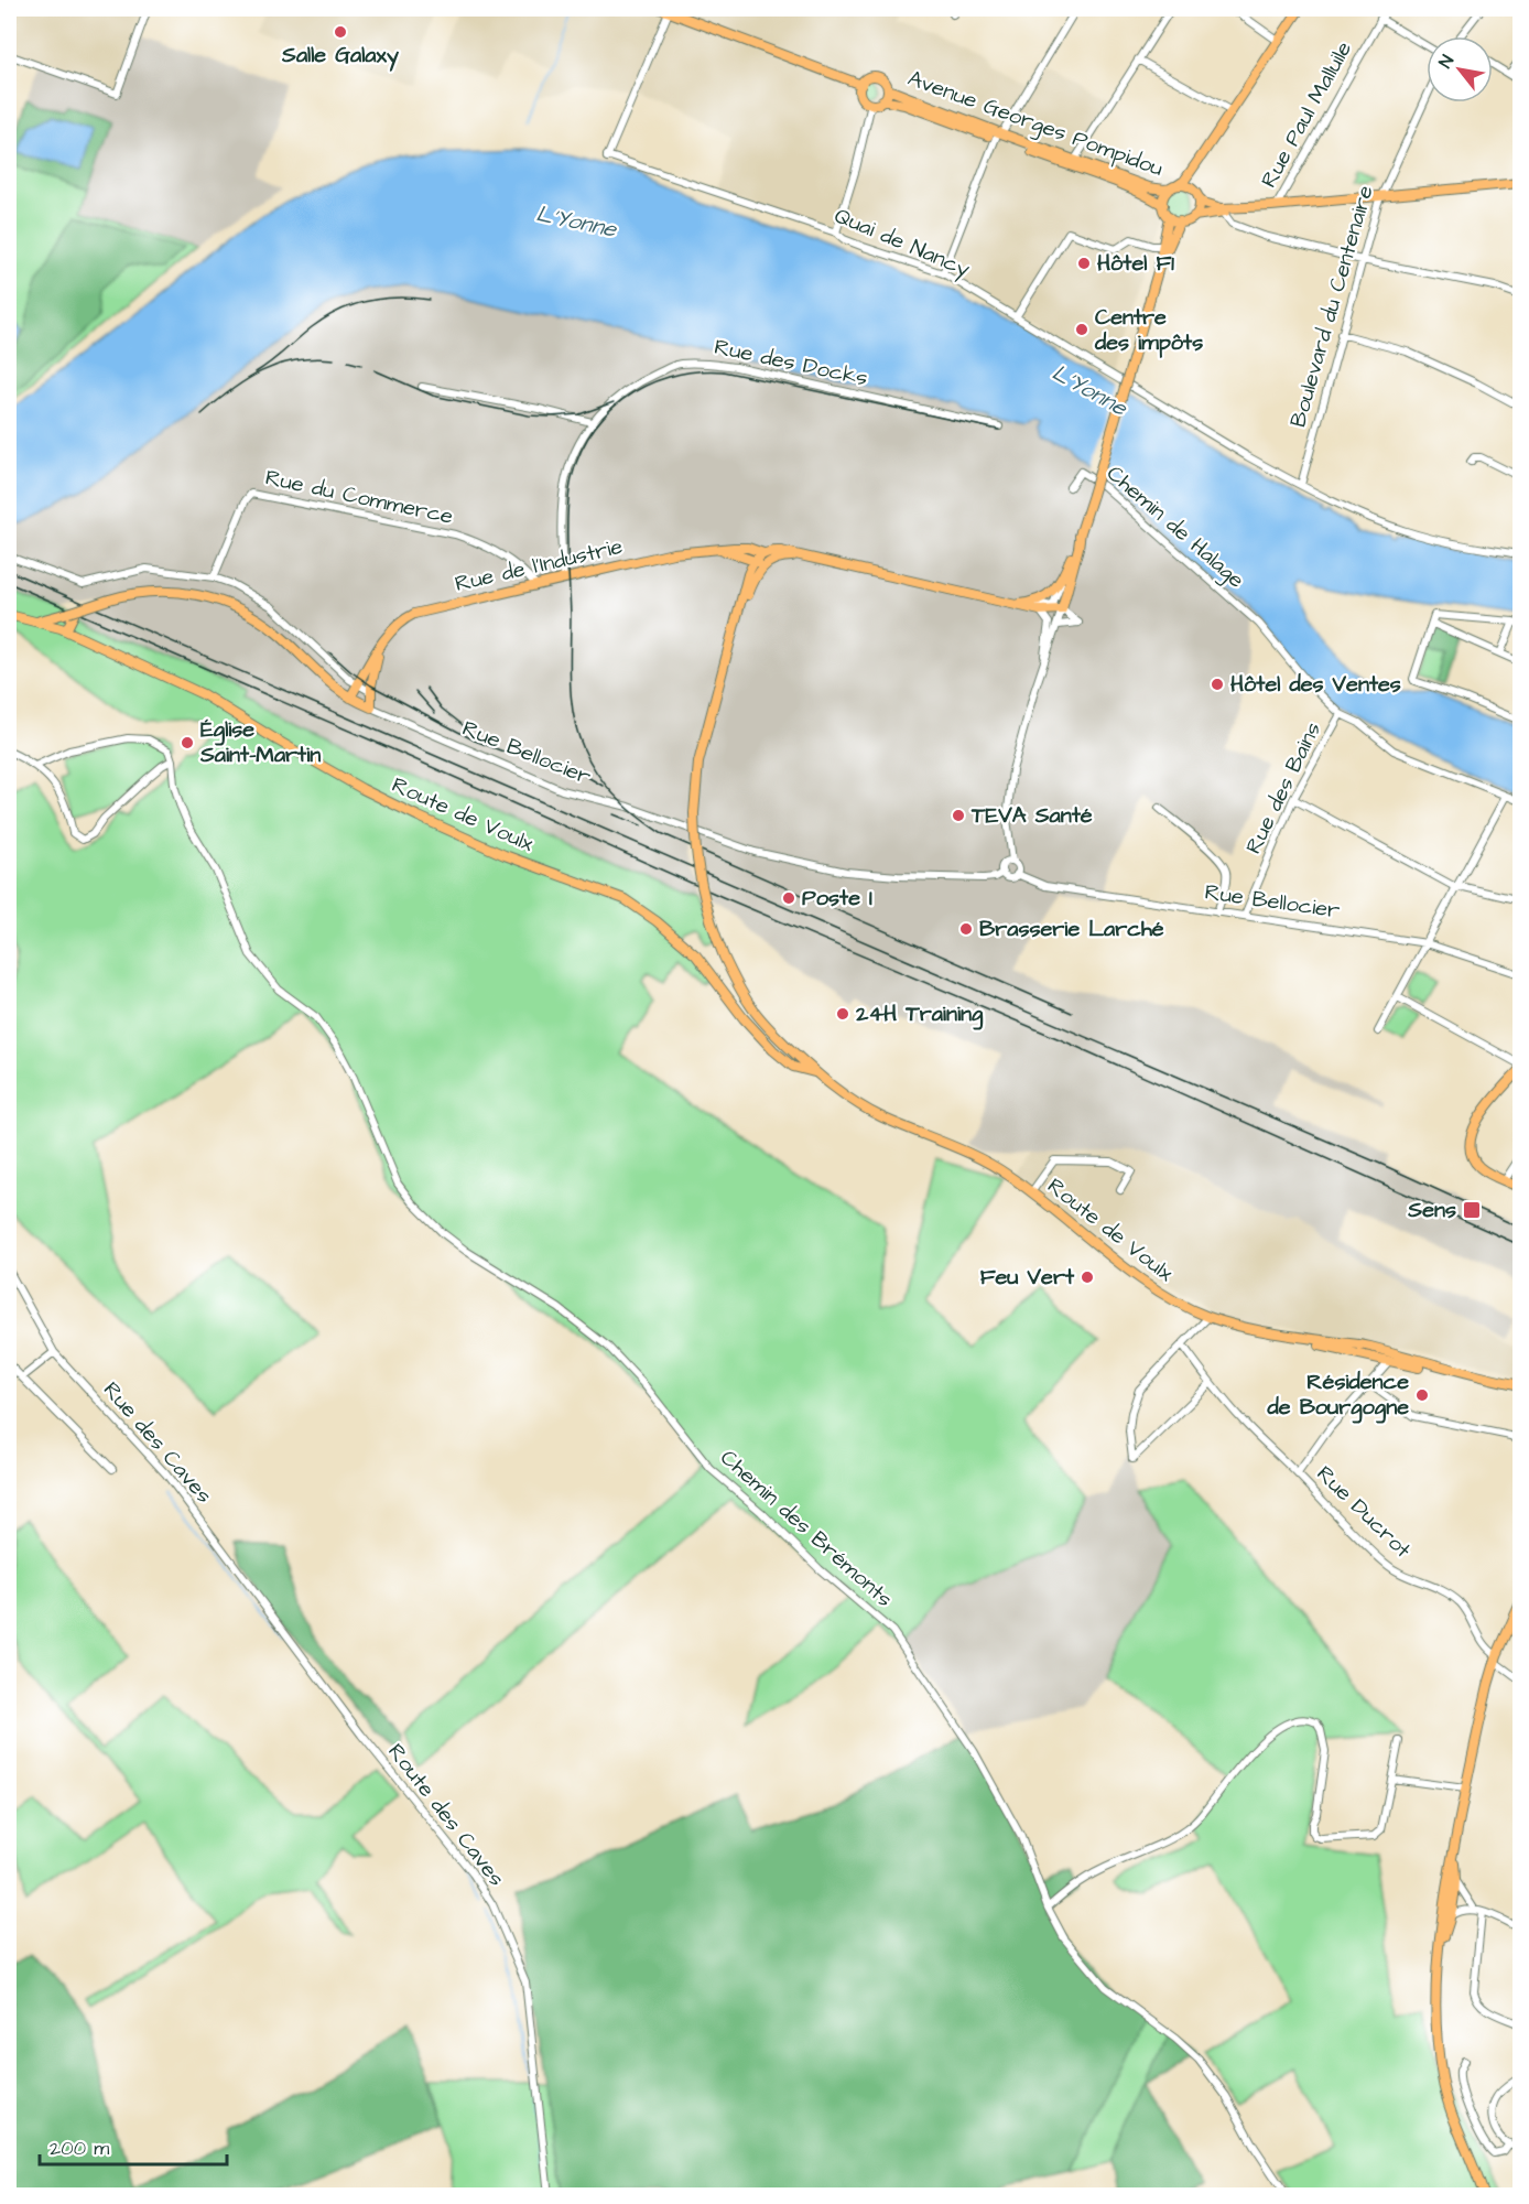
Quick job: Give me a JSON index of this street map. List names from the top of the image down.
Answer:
{
  "streets": {
    "main road": [
      "Avenue Georges Pompidou",
      "Rue de l'Industrie",
      "Rue Bellocier",
      "Route de Voulx"
    ],
    "street": [
      "Rue Paul Malluile",
      "Quai de Nancy",
      "Boulevard du Centenaire",
      "Rue des Docks",
      "Rue du Commerce",
      "Chemin de Halage",
      "Rue des Bains",
      "Rue des Caves",
      "Rue Ducrot",
      "Chemin des Brémonts",
      "Route des Caves"
    ]
  },
  "crossings": [
    ["Quai de Nancy", "Boulevard du Centenaire"],
    ["Rue des Docks", "Rue de l'Industrie"],
    ["Rue du Commerce", "Rue de l'Industrie"],
    ["Chemin de Halage", "Rue des Bains"],
    ["Rue de l'Industrie", "Rue Bellocier"],
    ["Rue Bellocier", "Rue des Bains"],
    ["Rue Bellocier", "Route de Voulx"],
    ["Rue des Caves", "Route des Caves"]
  ],
  "water": ["L'Yonne"],
  "places": {
    "other": [
      "Salle Galaxy",
      "Hôtel F1",
      "Centre des impôts",
      "Hôtel des Ventes",
      "Église Saint-Martin",
      "TEVA Santé",
      "Poste I",
      "Brasserie Larché",
      "24H Training",
      "Feu Vert",
      "Résidence de Bourgogne"
    ],
    "transit": ["Sens"]
  },
  "scale_bar": "200 m",
  "north": "top left"
}
